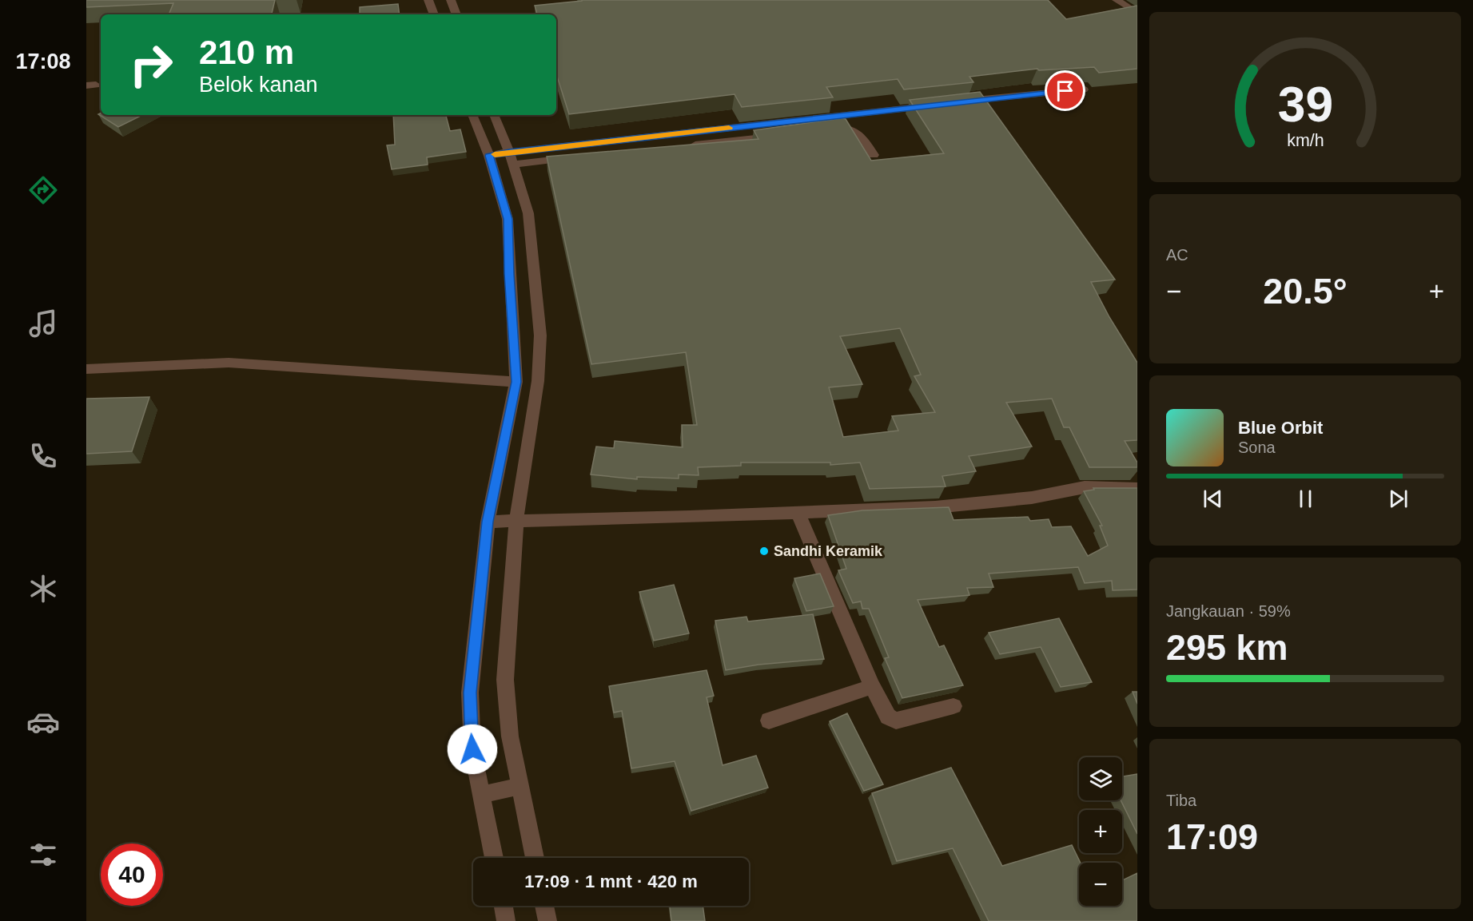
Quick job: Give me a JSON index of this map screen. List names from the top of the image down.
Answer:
{
  "places": ["Sandhi Keramik"],
  "page": {
    "tabs": "17:08",
    "turn": ["210 m", "Belok kanan"],
    "tile": [
      "AC",
      ["Jangkauan · 59%", "295 km"],
      ["Tiba", "17:09"]
    ],
    "heat": ["−", "20.5°", "+"],
    "song": ["Blue Orbit", "Sona"],
    "map_buttons": ["+", "−"],
    "limit": "40",
    "trip": "17:09 · 1 mnt · 420 m",
    "gauge": ["39", "km/h"]
  }
}
